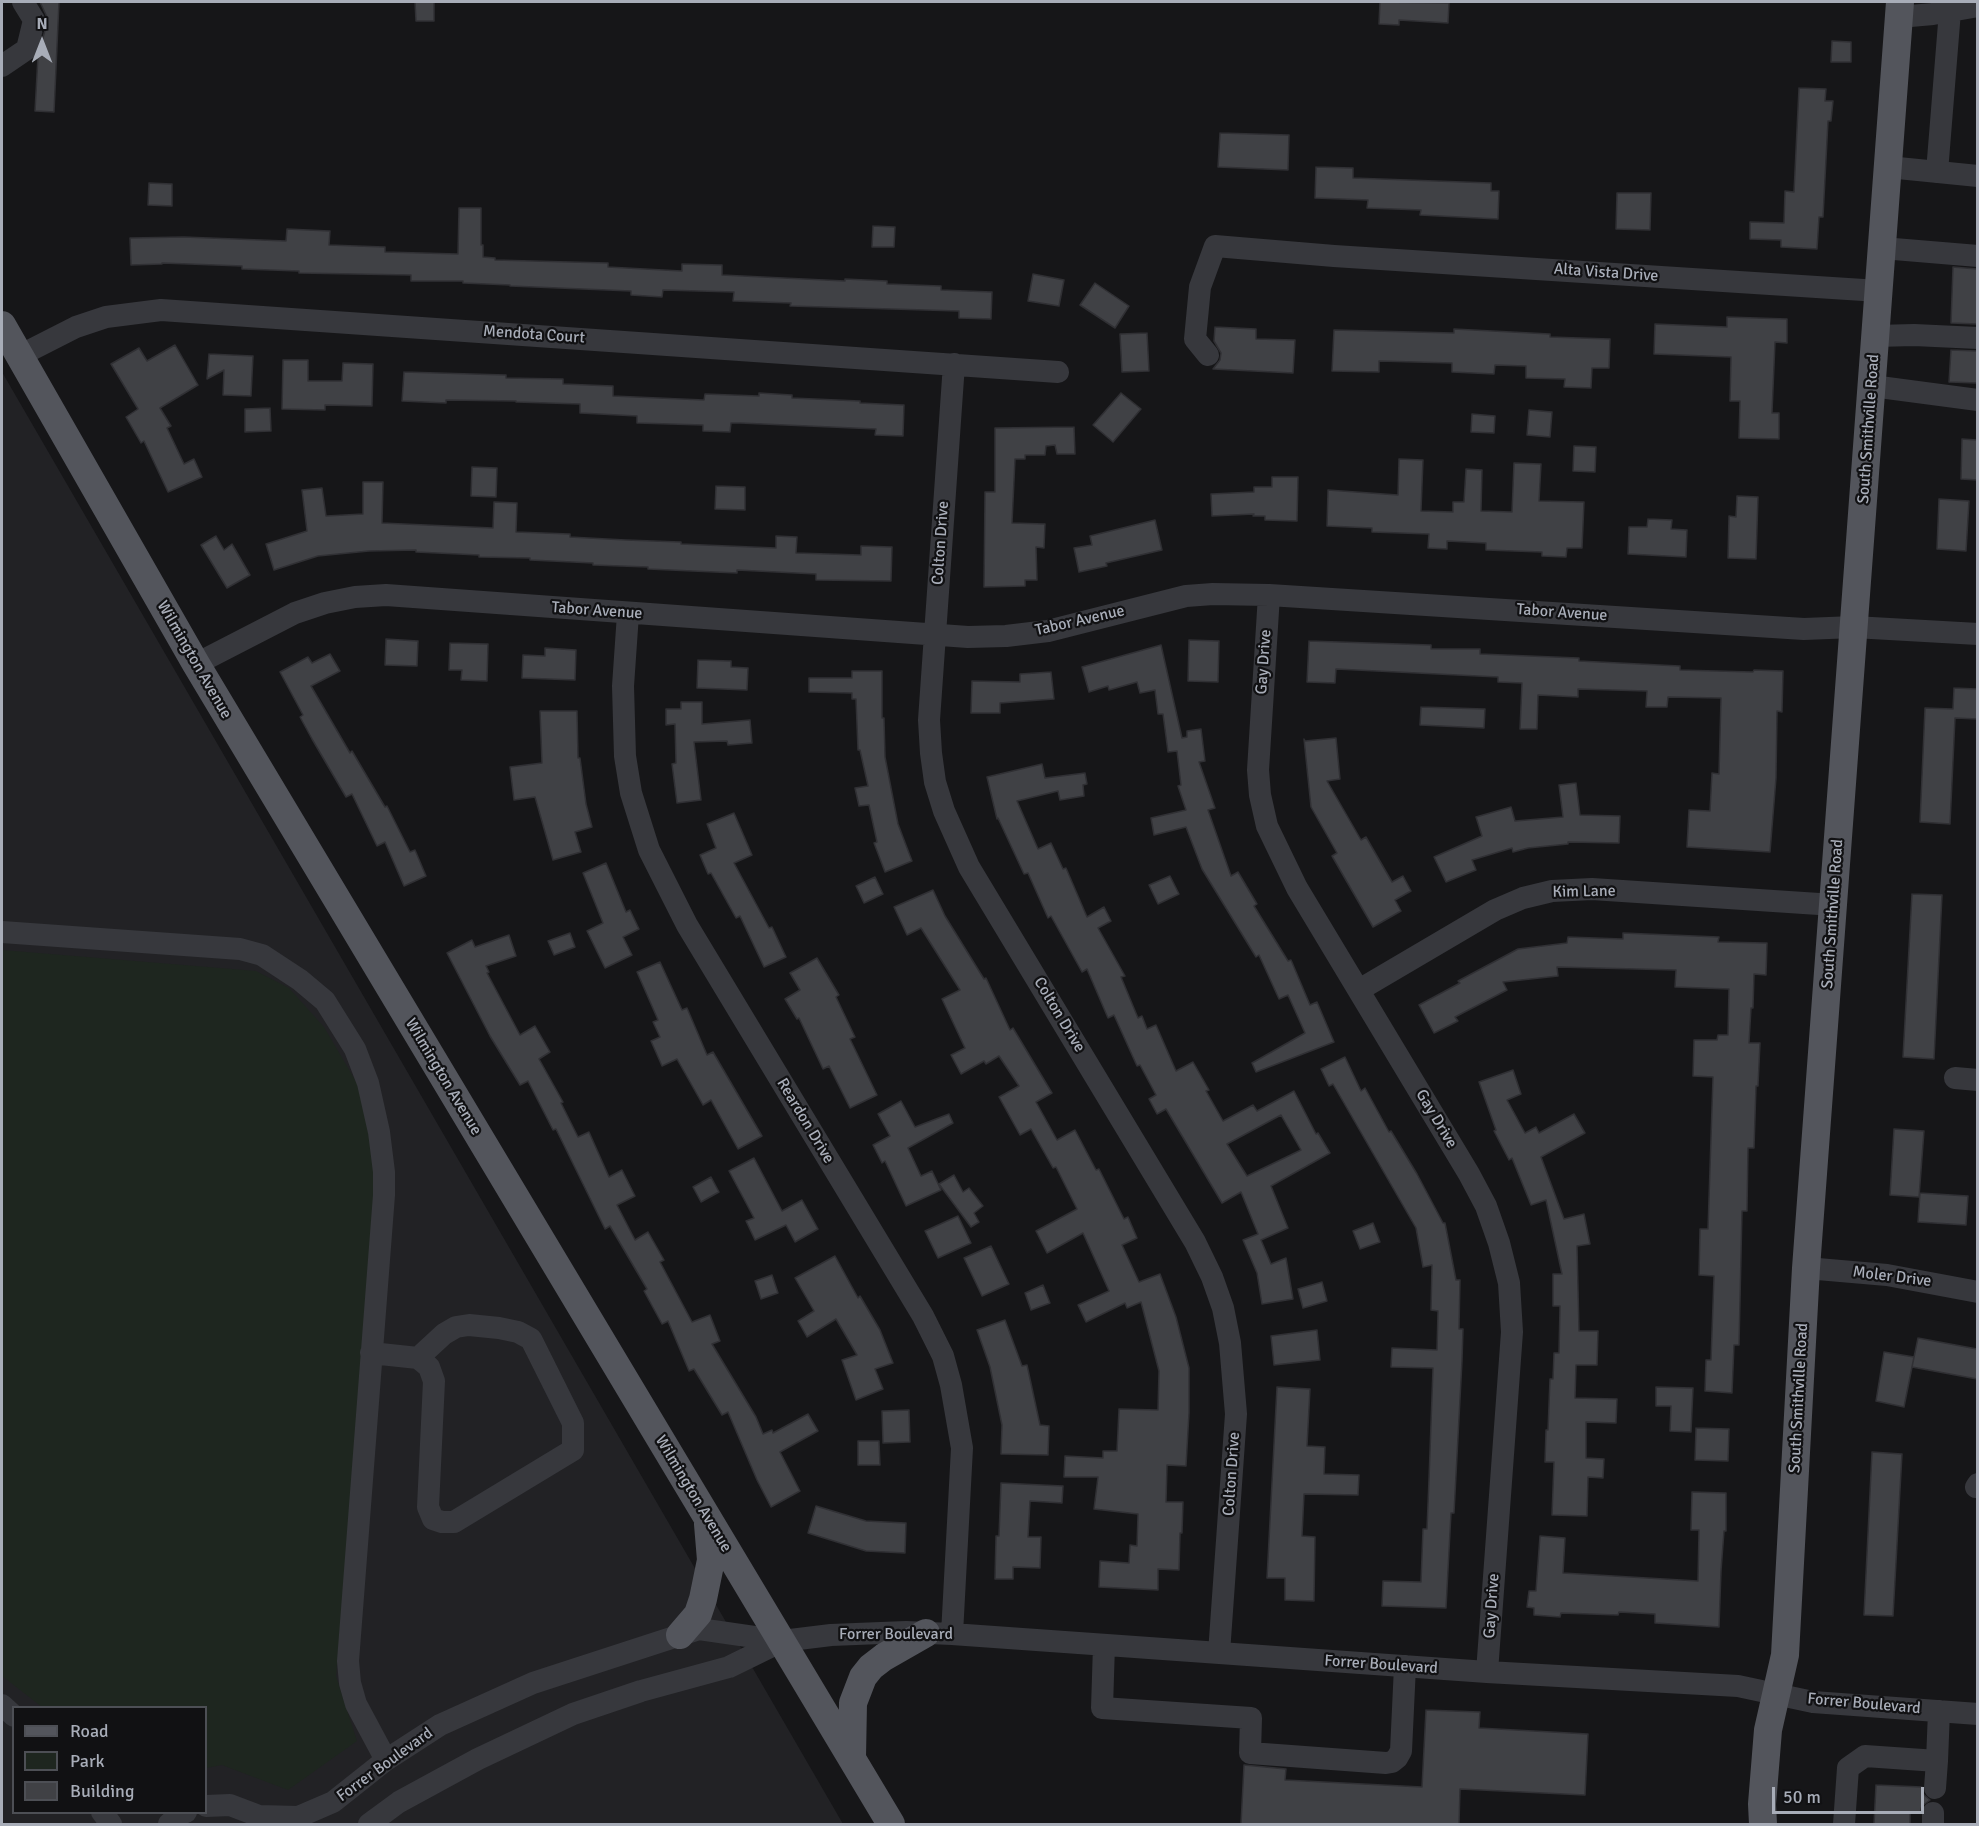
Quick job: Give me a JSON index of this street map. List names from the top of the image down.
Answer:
{
  "streets": {
    "main road": ["South Smithville Road", "Wilmington Avenue"],
    "street": [
      "Alta Vista Drive",
      "Mendota Court",
      "Colton Drive",
      "Tabor Avenue",
      "Gay Drive",
      "Kim Lane",
      "Reardon Drive",
      "Moler Drive",
      "Forrer Boulevard"
    ]
  },
  "crossings": [
    ["Alta Vista Drive", "South Smithville Road"],
    ["Mendota Court", "Colton Drive"],
    ["Mendota Court", "Wilmington Avenue"],
    ["South Smithville Road", "Tabor Avenue"],
    ["South Smithville Road", "Kim Lane"],
    ["South Smithville Road", "Moler Drive"],
    ["South Smithville Road", "Forrer Boulevard"],
    ["Colton Drive", "Tabor Avenue"],
    ["Colton Drive", "Forrer Boulevard"],
    ["Tabor Avenue", "Wilmington Avenue"],
    ["Tabor Avenue", "Gay Drive"],
    ["Tabor Avenue", "Reardon Drive"],
    ["Wilmington Avenue", "Forrer Boulevard"],
    ["Gay Drive", "Kim Lane"],
    ["Gay Drive", "Forrer Boulevard"],
    ["Reardon Drive", "Forrer Boulevard"]
  ],
  "legend": ["Road", "Park", "Building"],
  "scale_bar": "50 m",
  "north": "top"
}
